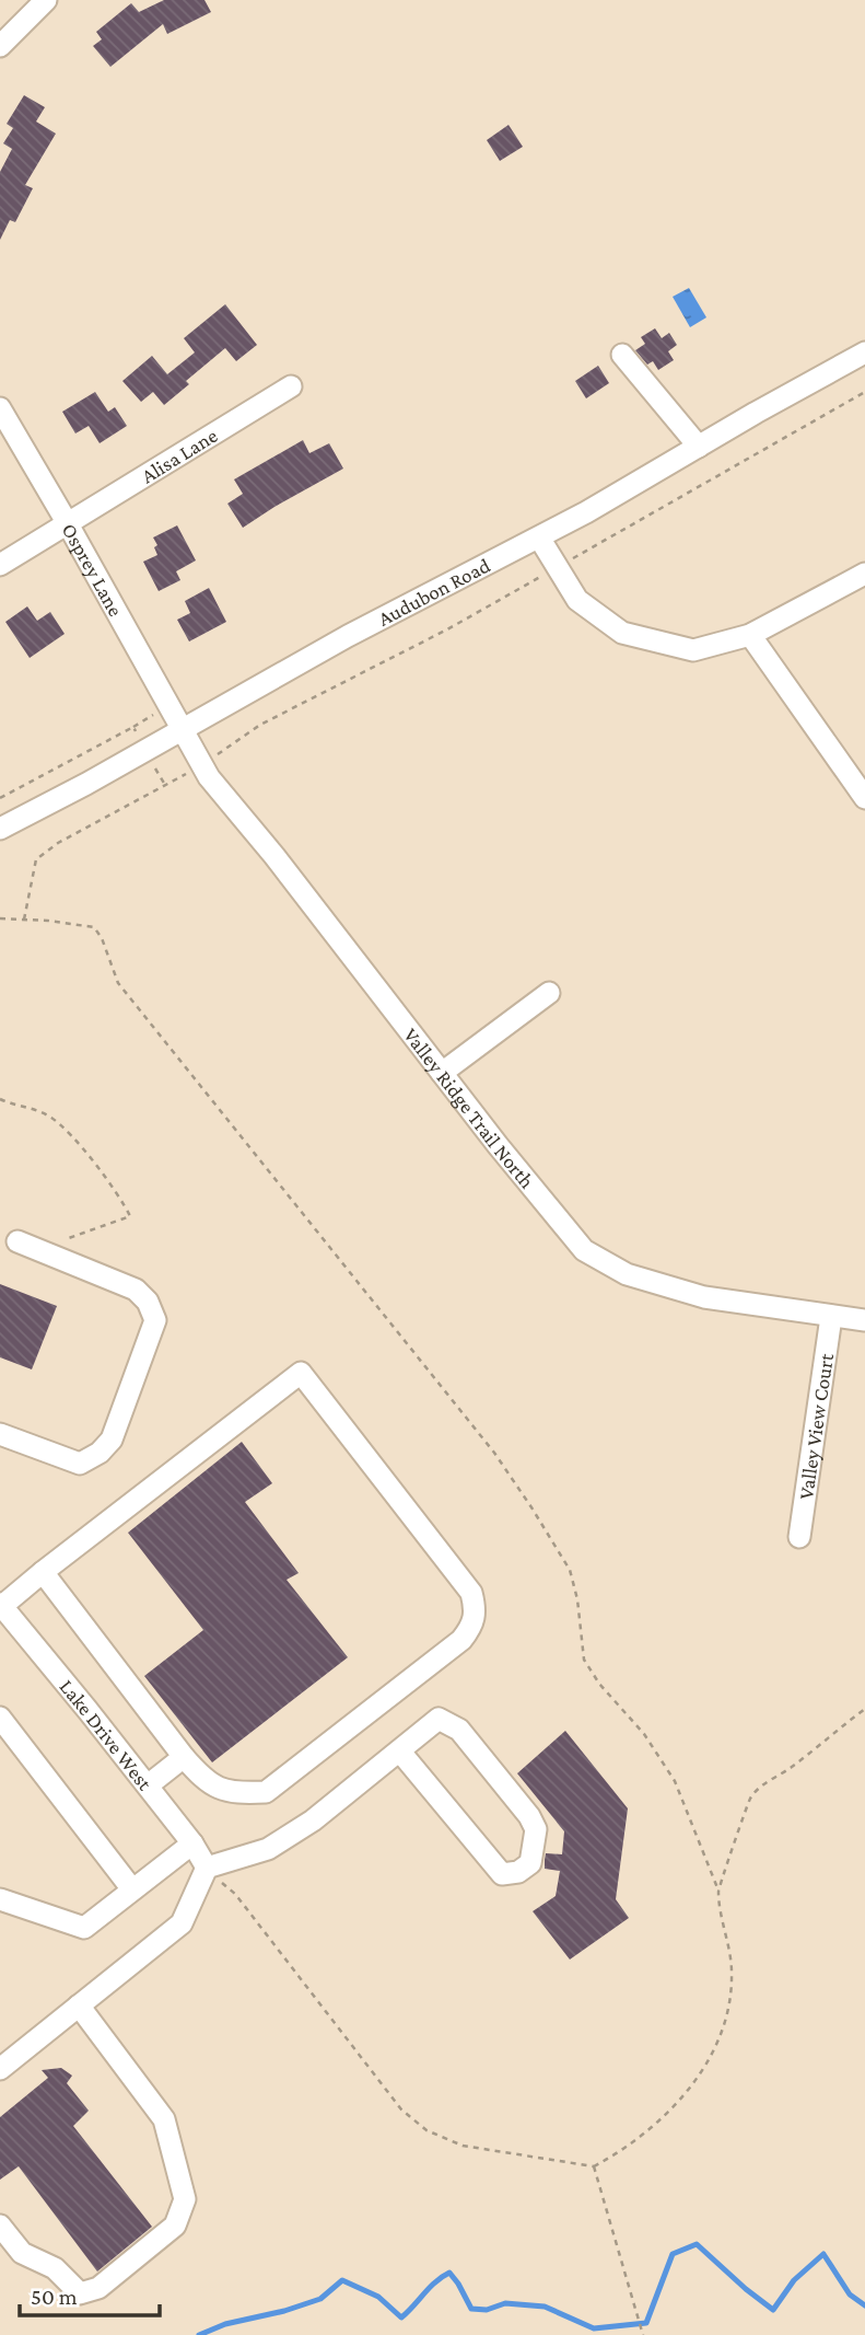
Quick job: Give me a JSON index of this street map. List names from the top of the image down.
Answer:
{
  "streets": {
    "street": [
      "Alisa Lane",
      "Osprey Lane",
      "Audubon Road",
      "Valley Ridge Trail North",
      "Valley View Court",
      "Lake Drive West"
    ]
  },
  "crossings": [
    ["Alisa Lane", "Osprey Lane"],
    ["Osprey Lane", "Audubon Road"],
    ["Osprey Lane", "Valley Ridge Trail North"],
    ["Audubon Road", "Valley Ridge Trail North"],
    ["Valley Ridge Trail North", "Valley View Court"]
  ],
  "scale_bar": "50 m"
}
